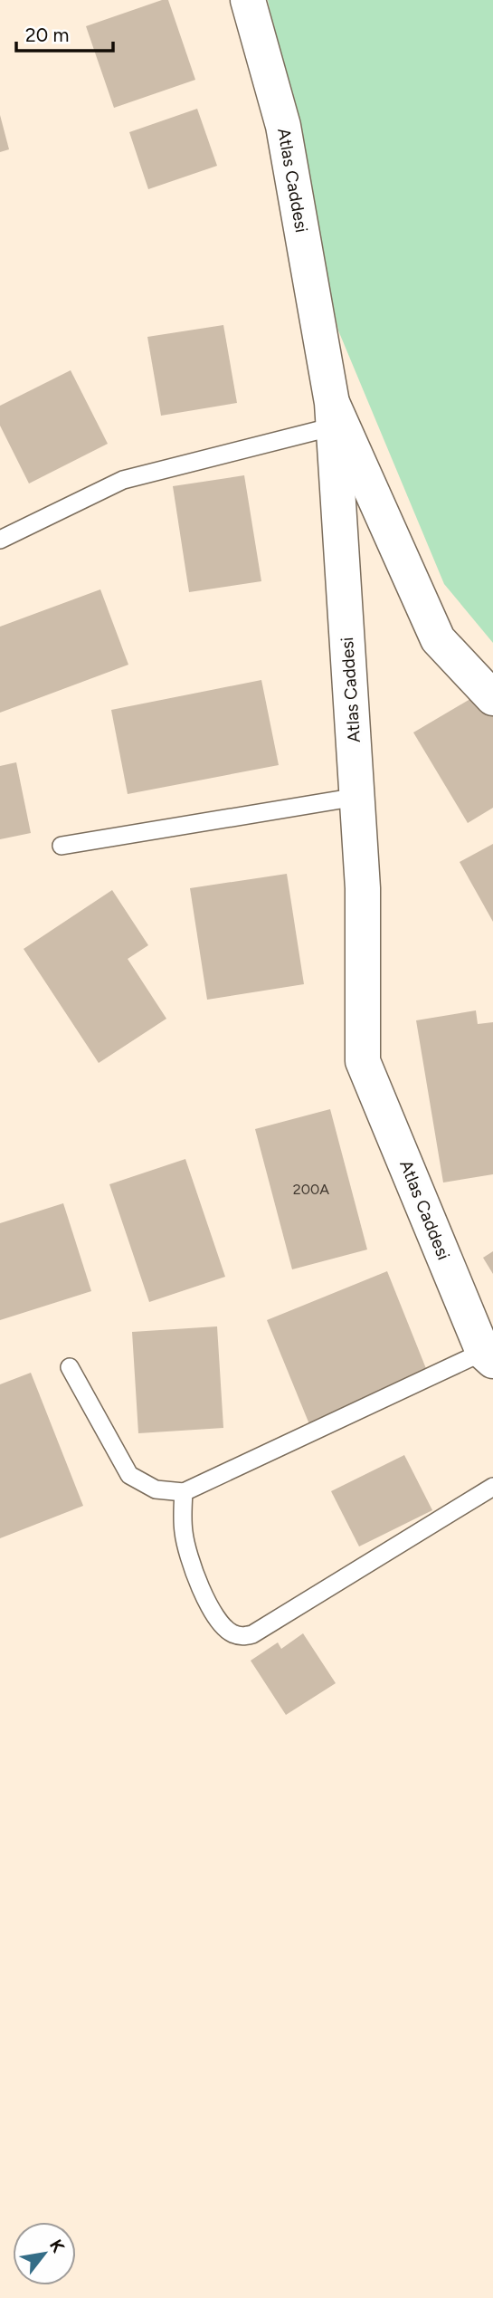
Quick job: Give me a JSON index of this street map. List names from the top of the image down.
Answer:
{
  "streets": {
    "street": ["Atlas Caddesi"]
  },
  "house_numbers": ["200A"],
  "scale_bar": "20 m",
  "north": "top right"
}
